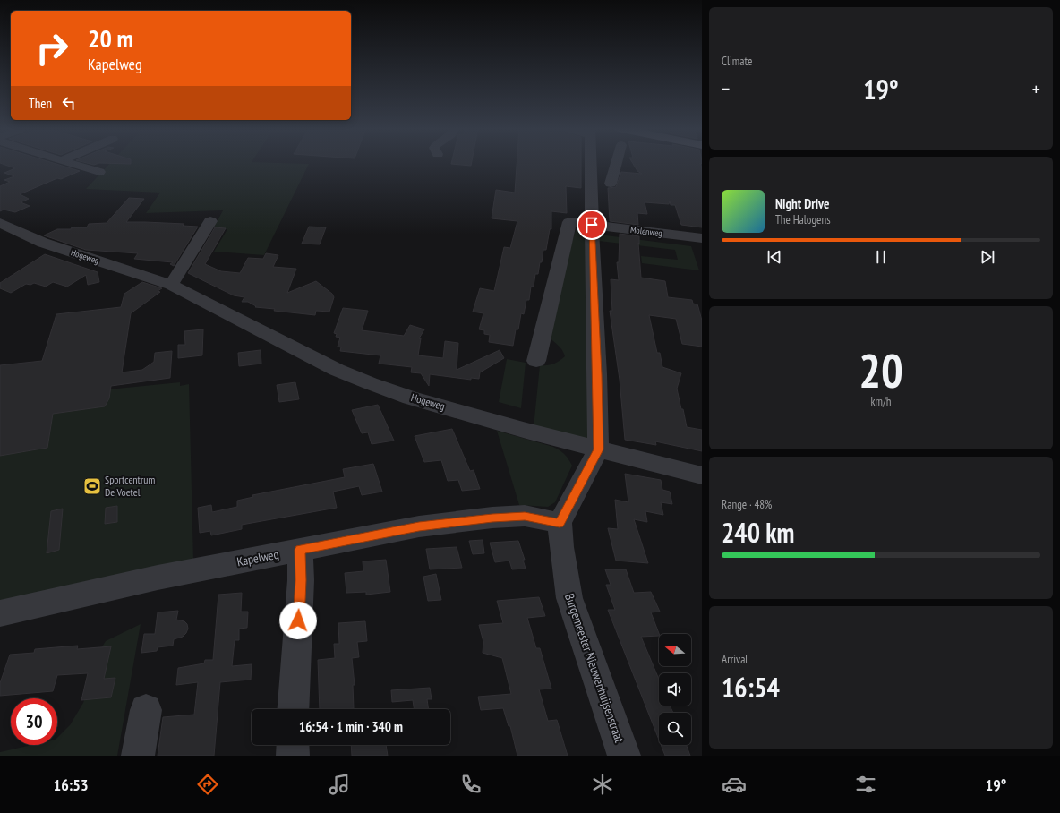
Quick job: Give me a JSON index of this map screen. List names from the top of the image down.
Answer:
{
  "streets": {
    "street": [
      "Molenweg",
      "Hogeweg",
      "Kapelweg",
      "Burgemeester Nieuwenhuijsenstraat"
    ]
  },
  "crossings": [
    ["Kapelweg", "Burgemeester Nieuwenhuijsenstraat"]
  ],
  "places": {
    "sports": ["Sportcentrum De Voetel"]
  },
  "north": "left",
  "page": {
    "tile": [
      "Climate",
      ["20", "km/h"],
      ["Range · 48%", "240 km"],
      ["Arrival", "16:54"]
    ],
    "turn": ["20 m", "Kapelweg"],
    "heat": ["−", "19°", "+"],
    "then": "Then",
    "song": ["Night Drive", "The Halogens"],
    "limit": "30",
    "trip": "16:54 · 1 min · 340 m",
    "tabs": ["16:53", "19°"]
  }
}
